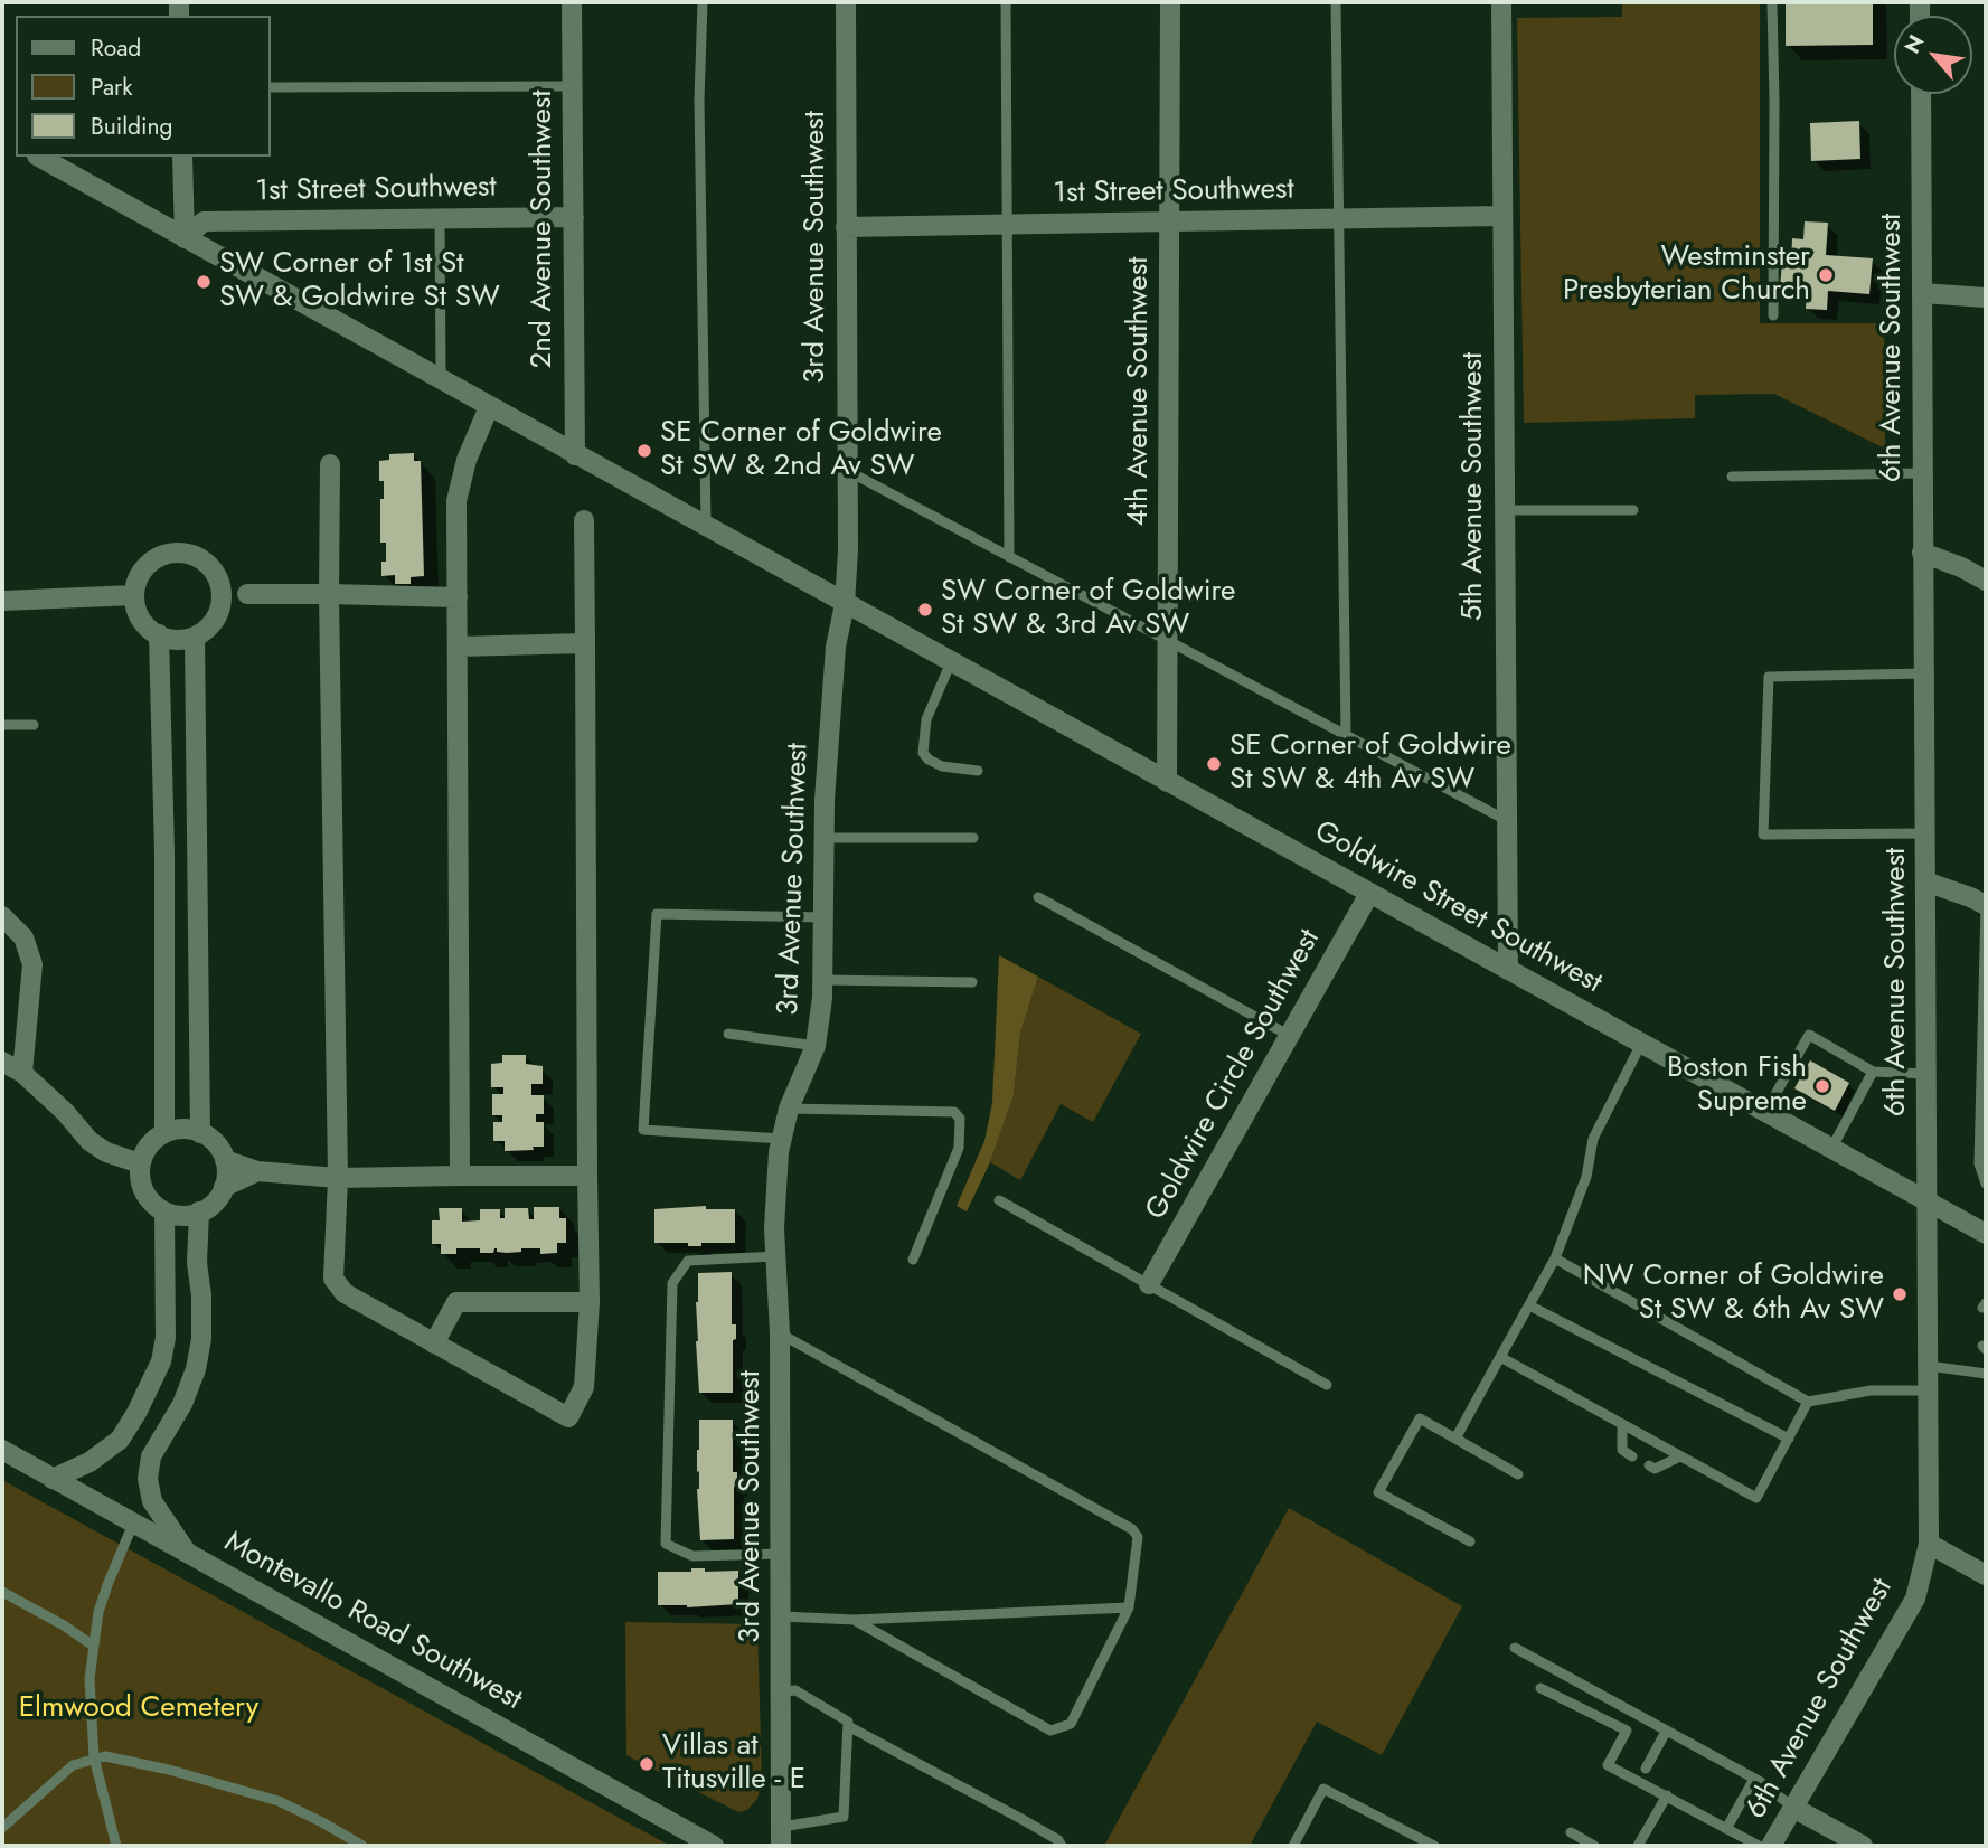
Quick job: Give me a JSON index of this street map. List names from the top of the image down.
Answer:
{
  "streets": {
    "street": [
      "1st Street Southwest",
      "2nd Avenue Southwest",
      "3rd Avenue Southwest",
      "6th Avenue Southwest",
      "4th Avenue Southwest",
      "5th Avenue Southwest",
      "Goldwire Street Southwest",
      "Goldwire Circle Southwest",
      "Montevallo Road Southwest"
    ]
  },
  "crossings": [
    ["1st Street Southwest", "2nd Avenue Southwest"],
    ["1st Street Southwest", "3rd Avenue Southwest"],
    ["1st Street Southwest", "4th Avenue Southwest"],
    ["1st Street Southwest", "5th Avenue Southwest"],
    ["1st Street Southwest", "Goldwire Street Southwest"],
    ["2nd Avenue Southwest", "Goldwire Street Southwest"],
    ["3rd Avenue Southwest", "Goldwire Street Southwest"],
    ["6th Avenue Southwest", "Goldwire Street Southwest"],
    ["4th Avenue Southwest", "Goldwire Street Southwest"],
    ["5th Avenue Southwest", "Goldwire Street Southwest"],
    ["Goldwire Street Southwest", "Goldwire Circle Southwest"]
  ],
  "parks": ["Elmwood Cemetery"],
  "places": [
    "Westminster Presbyterian Church",
    "SW Corner of 1st St SW & Goldwire St SW",
    "SE Corner of Goldwire St SW & 2nd Av SW",
    "SW Corner of Goldwire St SW & 3rd Av SW",
    "SE Corner of Goldwire St SW & 4th Av SW",
    "Boston Fish Supreme",
    "NW Corner of Goldwire St SW & 6th Av SW",
    "Villas at Titusville - E"
  ],
  "legend": ["Road", "Park", "Building"],
  "north": "top left"
}
